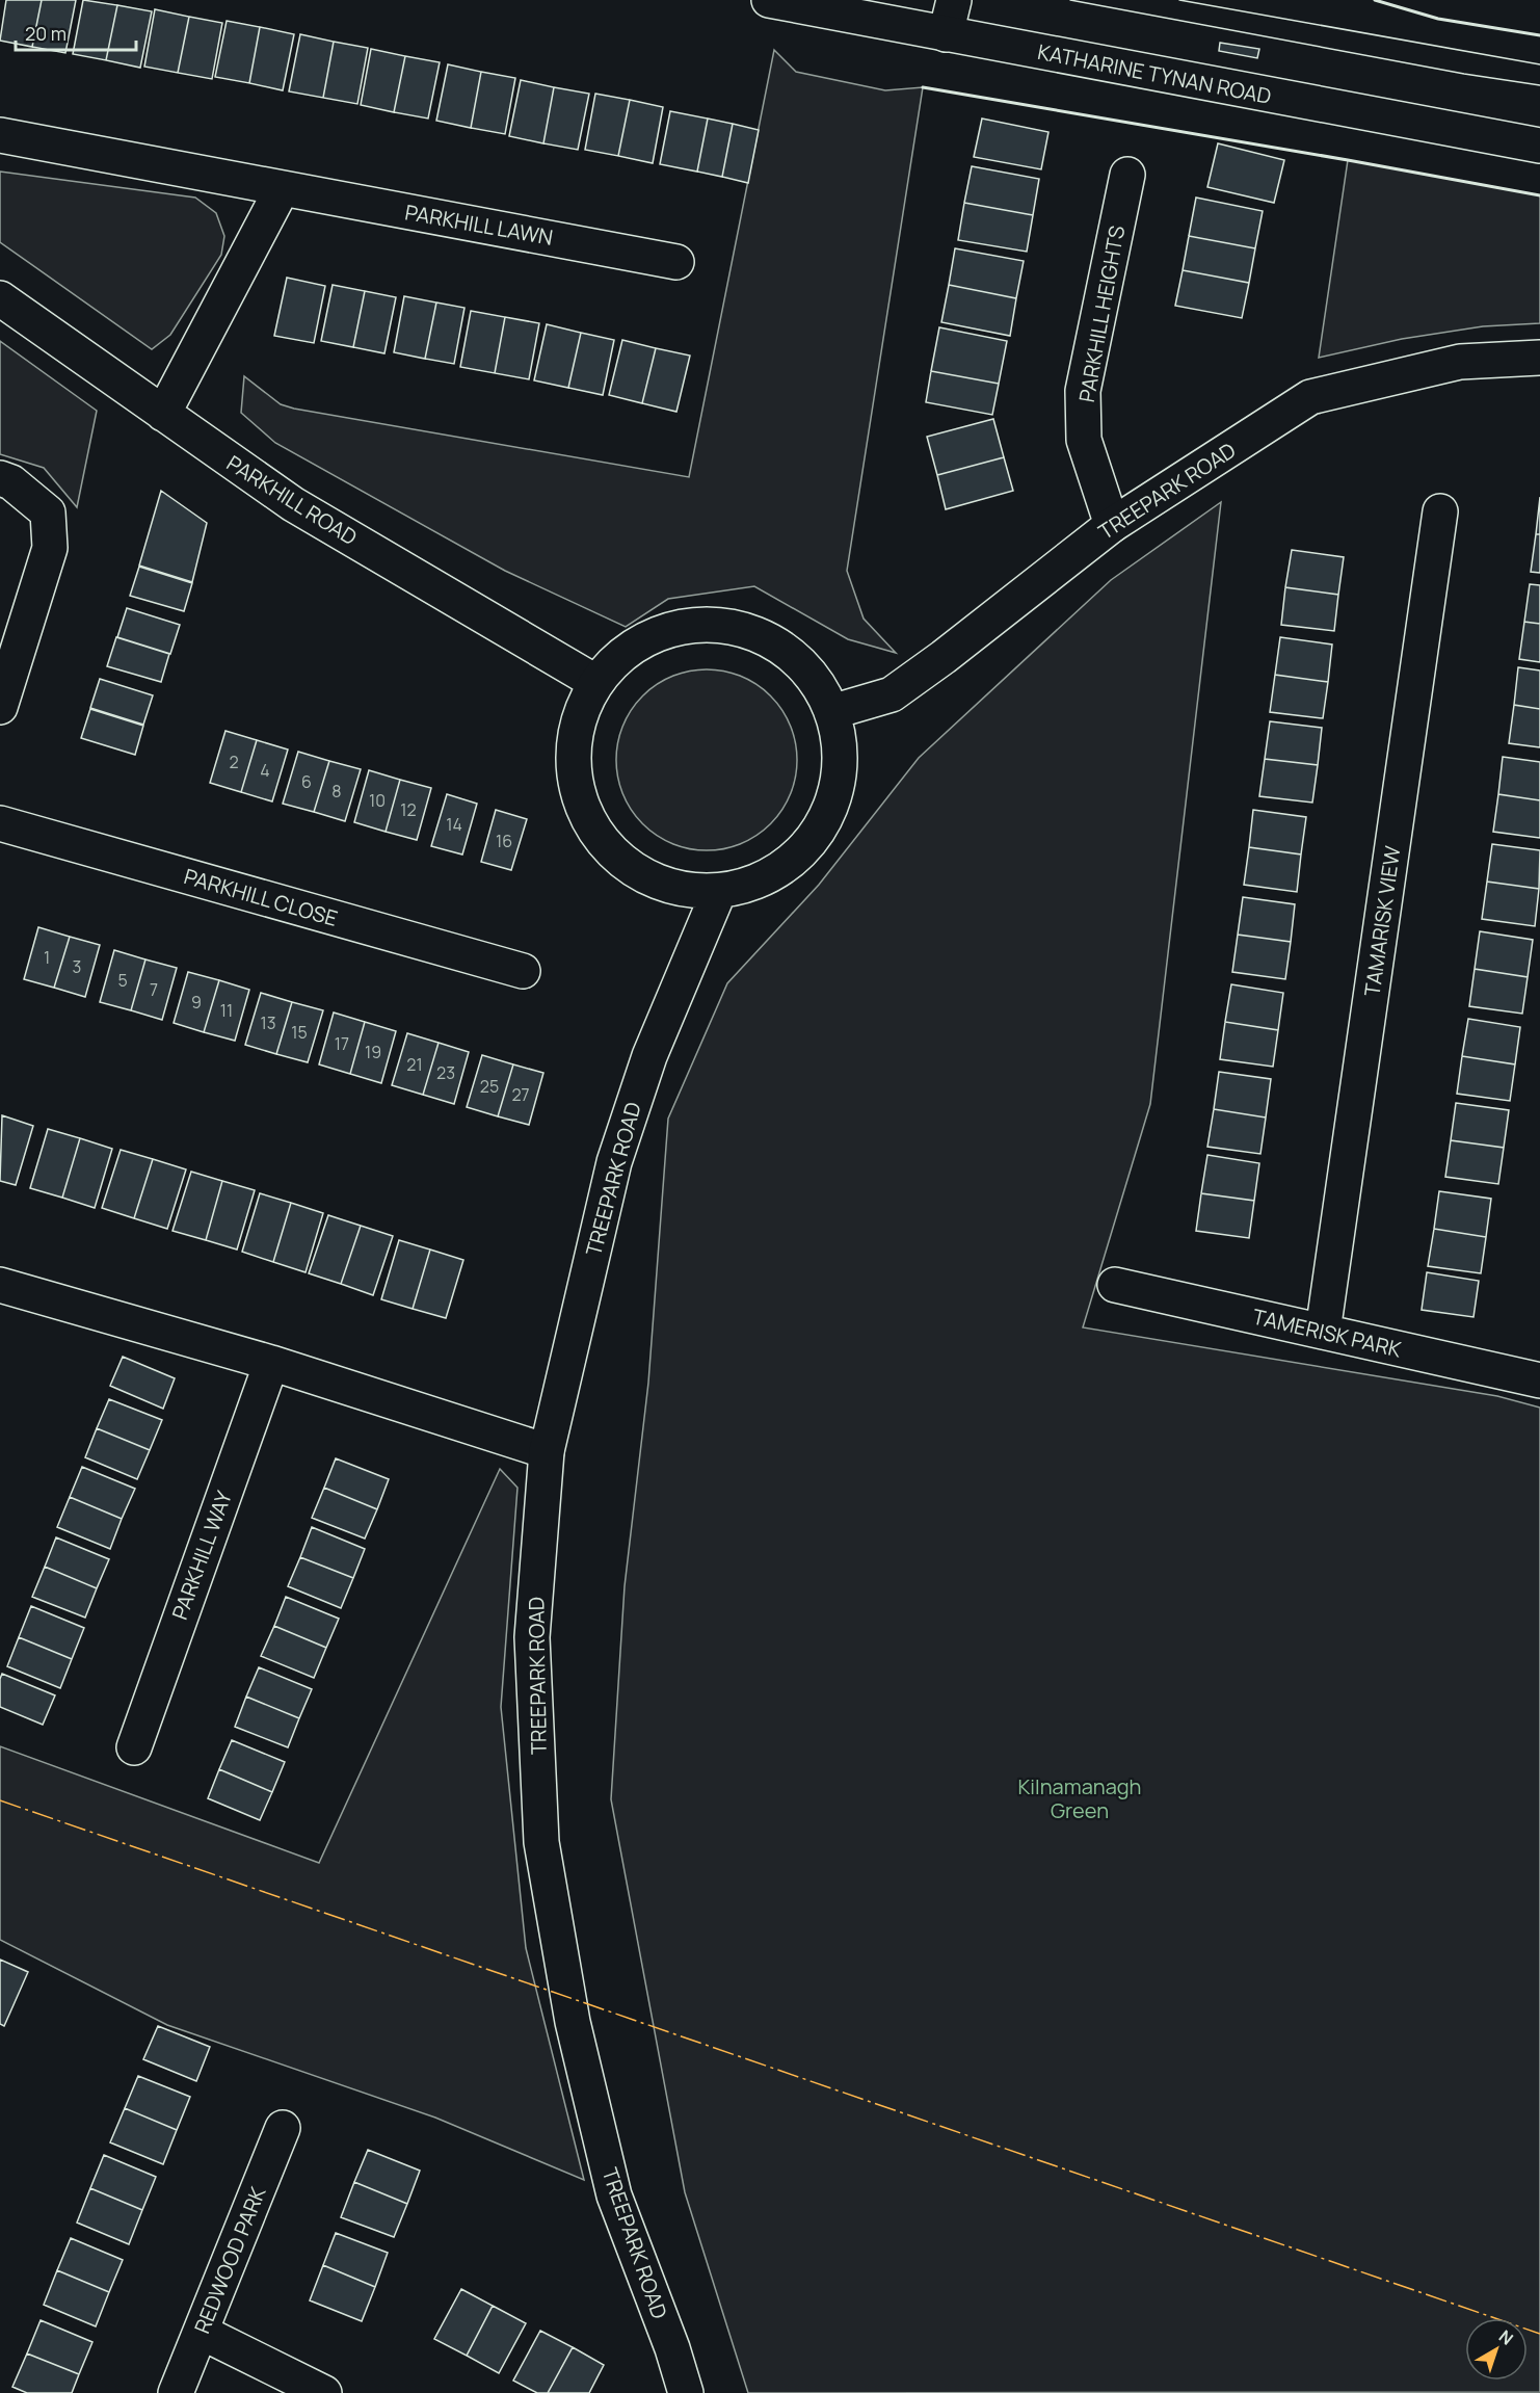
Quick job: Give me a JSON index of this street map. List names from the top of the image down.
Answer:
{
  "streets": {
    "street": [
      "KATHARINE TYNAN ROAD",
      "PARKHILL LAWN",
      "PARKHILL HEIGHTS",
      "TREEPARK ROAD",
      "PARKHILL ROAD",
      "PARKHILL CLOSE",
      "TAMARISK VIEW",
      "TAMERISK PARK",
      "PARKHILL WAY",
      "REDWOOD PARK"
    ]
  },
  "crossings": [
    ["PARKHILL HEIGHTS", "TREEPARK ROAD"],
    ["TAMARISK VIEW", "TAMERISK PARK"]
  ],
  "parks": ["Kilnamanagh Green"],
  "house_numbers": [
    "2",
    "4",
    "6",
    "8",
    "10",
    "12",
    "14",
    "16",
    "1",
    "3",
    "5",
    "7",
    "9",
    "11",
    "13",
    "15",
    "17",
    "19",
    "21",
    "23",
    "25",
    "27"
  ],
  "scale_bar": "20 m",
  "north": "top right"
}
